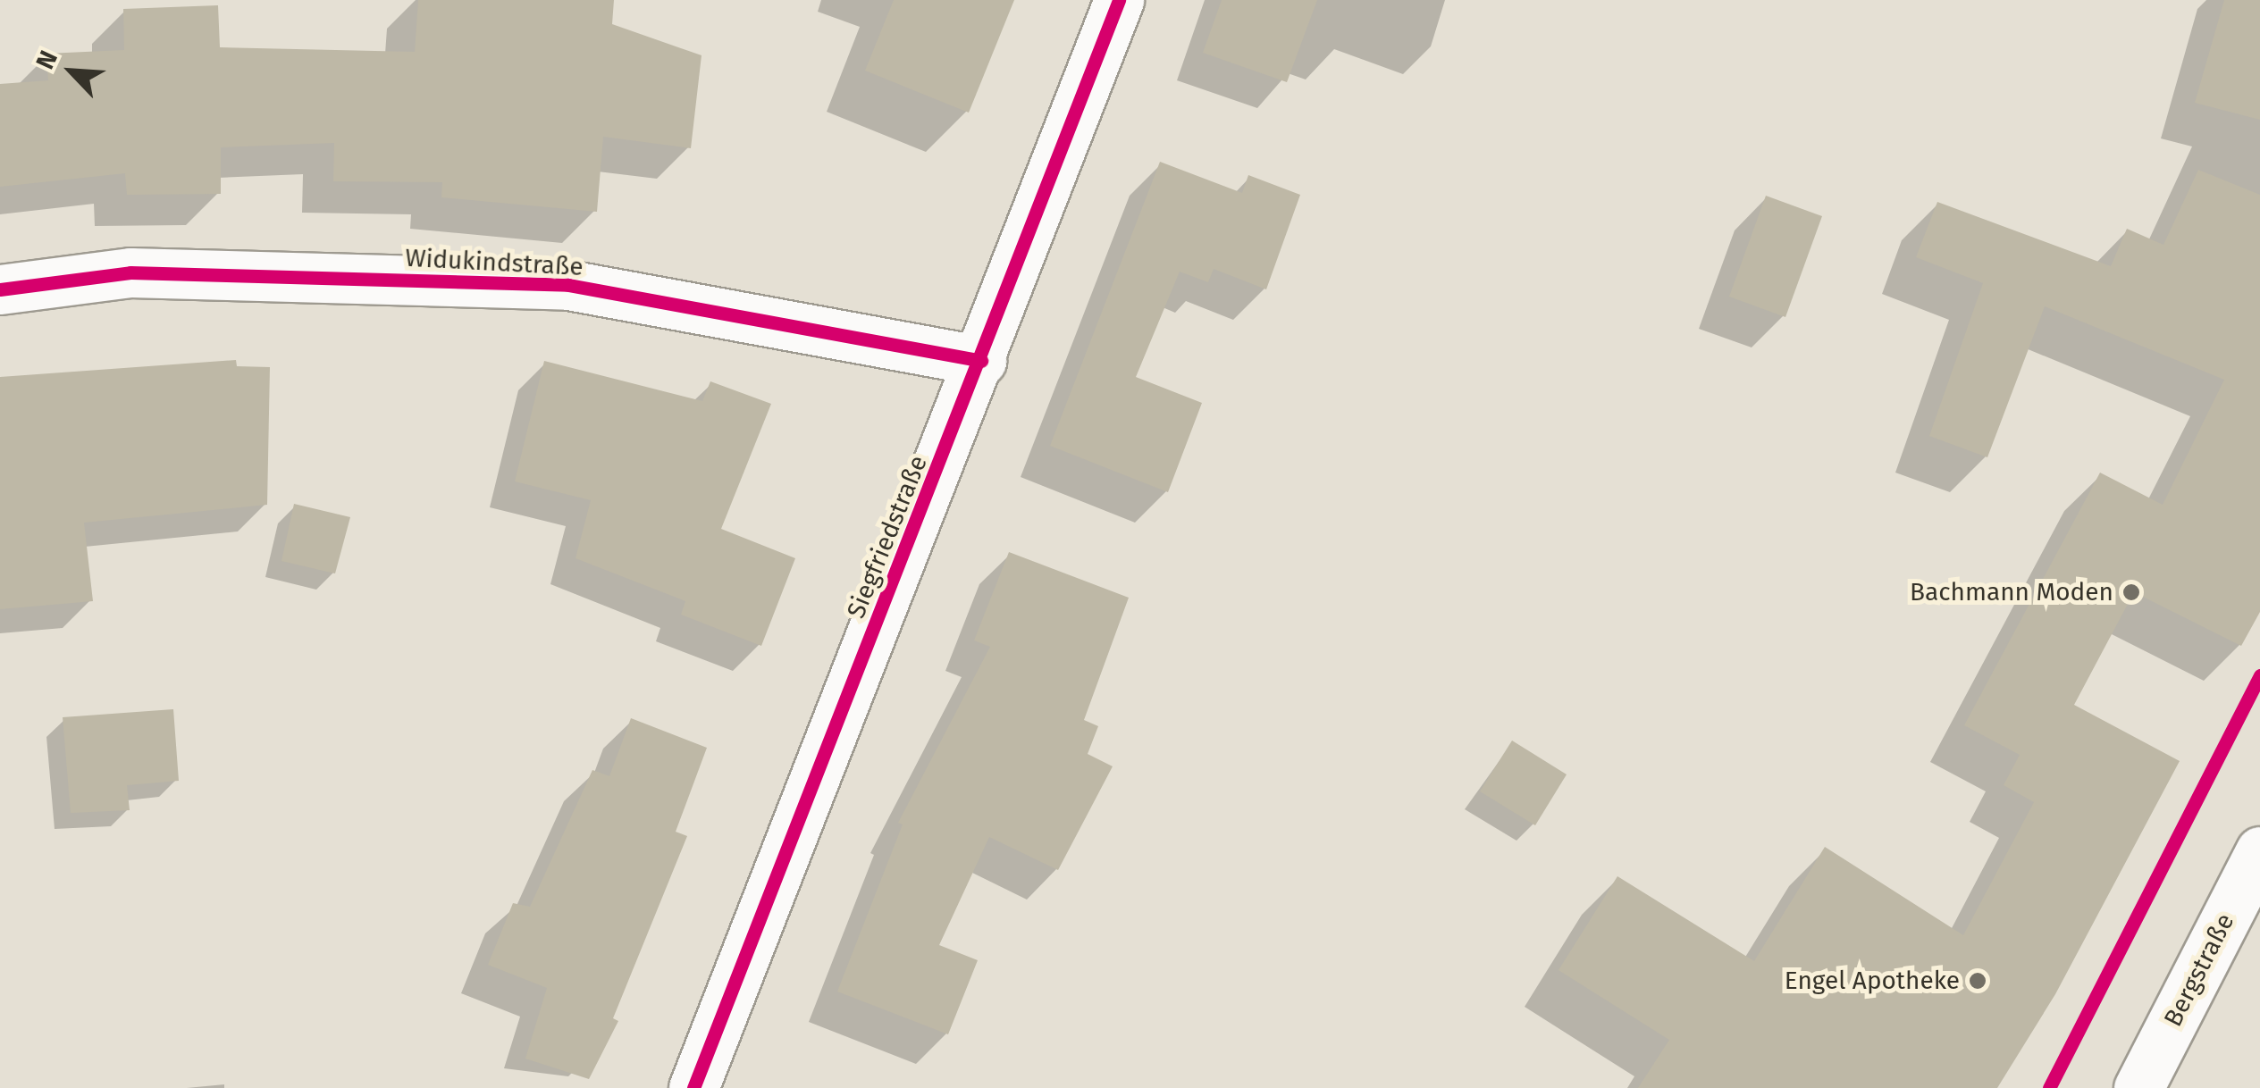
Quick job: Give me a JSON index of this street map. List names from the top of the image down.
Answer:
{
  "streets": {
    "street": ["Widukindstraße", "Siegfriedstraße", "Bergstraße"]
  },
  "crossings": [
    ["Widukindstraße", "Siegfriedstraße"]
  ],
  "places": ["Bachmann Moden", "Engel Apotheke"],
  "north": "top left"
}
